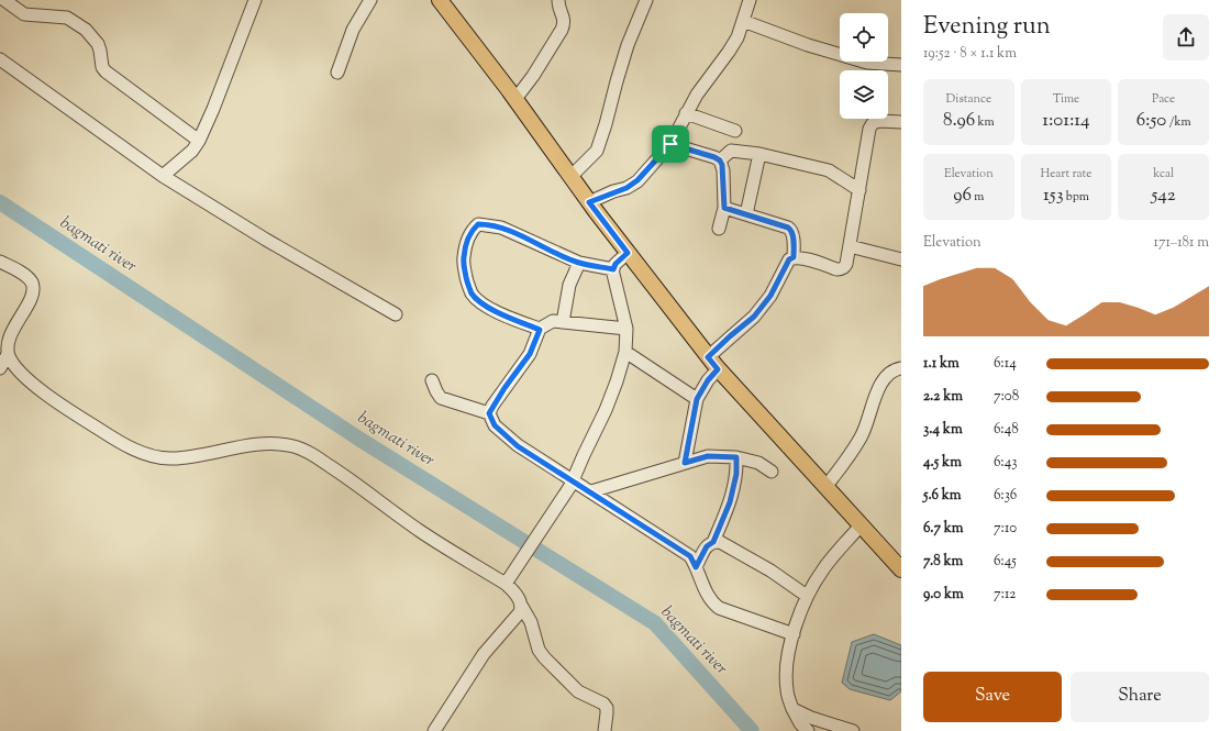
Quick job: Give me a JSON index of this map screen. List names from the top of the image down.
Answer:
{
  "water": ["bagmati river"],
  "page": {
    "heading": ["Evening run", "19:52 · 8 × 1.1 km"],
    "stats": [
      ["Distance", "8.96 km"],
      ["Time", "1:01:14"],
      ["Pace", "6:50 /km"],
      ["Elevation", "96 m"],
      ["Heart rate", "153 bpm"],
      ["kcal", "542"]
    ],
    "chart": ["Elevation", "171–181 m"],
    "list": [
      {
        "name": "1.1 km",
        "note": "6:14"
      },
      {
        "name": "2.2 km",
        "note": "7:08"
      },
      {
        "name": "3.4 km",
        "note": "6:48"
      },
      {
        "name": "4.5 km",
        "note": "6:43"
      },
      {
        "name": "5.6 km",
        "note": "6:36"
      },
      {
        "name": "6.7 km",
        "note": "7:10"
      },
      {
        "name": "7.8 km",
        "note": "6:45"
      },
      {
        "name": "9.0 km",
        "note": "7:12"
      }
    ],
    "buttons": ["Save", "Share"]
  }
}
